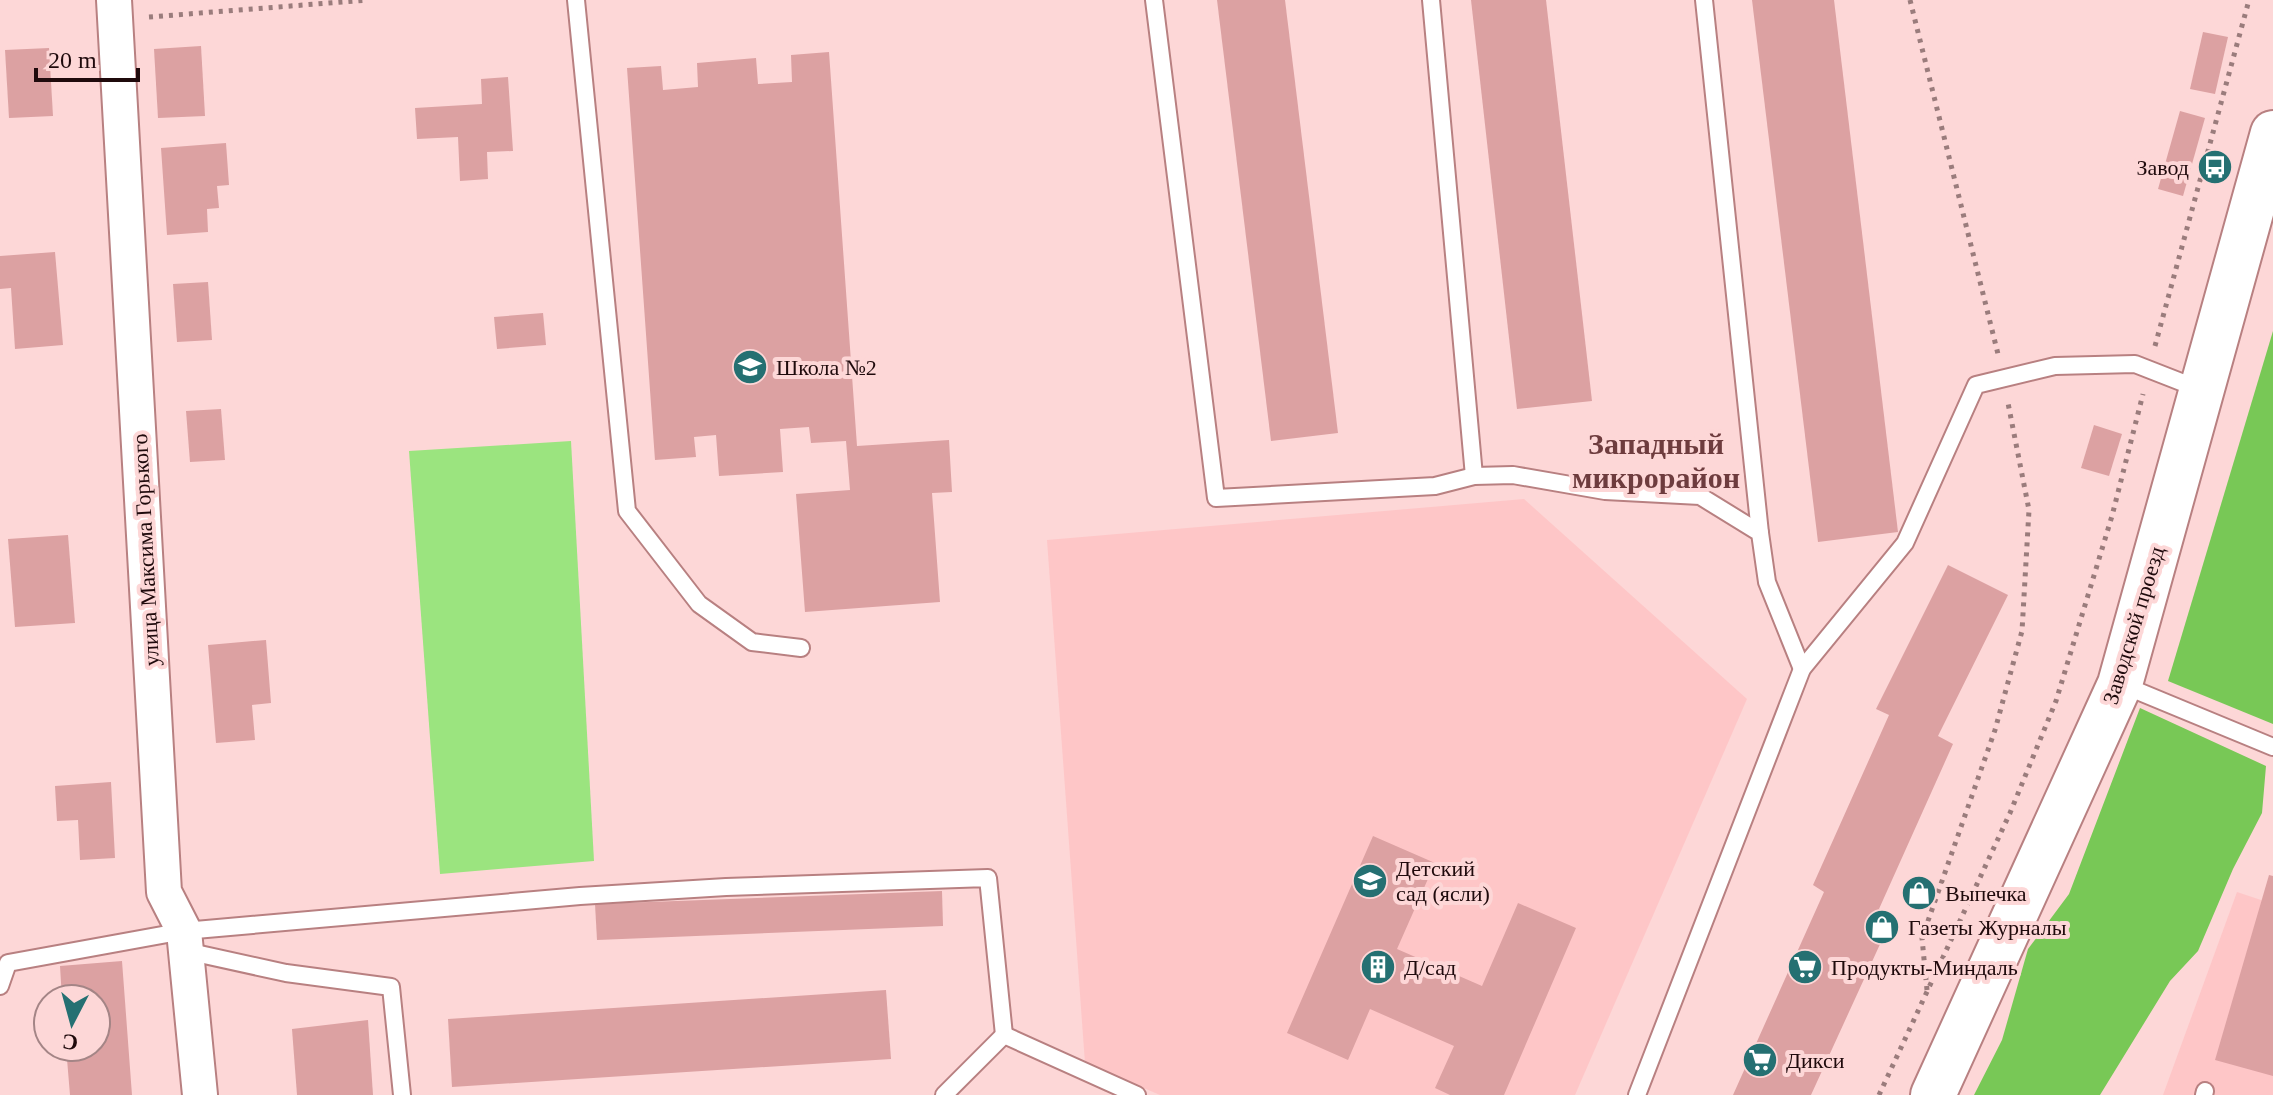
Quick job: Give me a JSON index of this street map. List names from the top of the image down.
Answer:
{
  "streets": {
    "street": ["улица Максима Горького", "Заводской проезд"]
  },
  "districts": ["Западный микрорайон"],
  "places": {
    "bus stop": ["Завод"],
    "school or university": ["Школа №2", "Детский сад (ясли)"],
    "shop": ["Выпечка", "Газеты Журналы"],
    "building": ["Д/сад"],
    "supermarket": ["Продукты-Миндаль", "Дикси"]
  },
  "scale_bar": "20 m",
  "north": "bottom"
}
